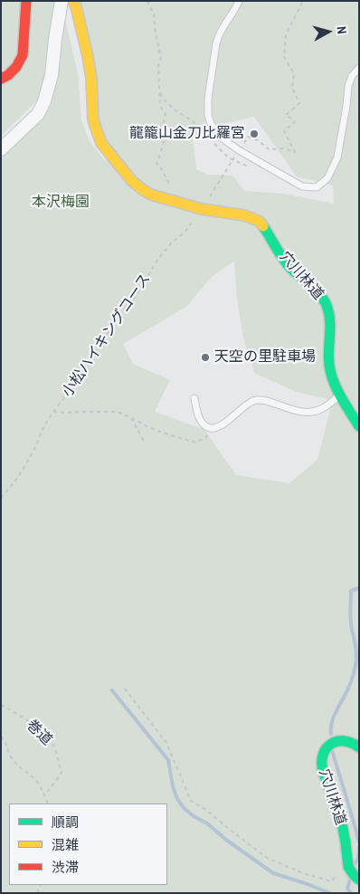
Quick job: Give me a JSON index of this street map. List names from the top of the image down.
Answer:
{
  "streets": {
    "street": ["穴川林道"],
    "path": ["小松ハイキングコース", "巻道"]
  },
  "crossings": [
    ["穴川林道", "小松ハイキングコース"]
  ],
  "parks": ["本沢梅園"],
  "places": ["龍籠山金刀比羅宮", "天空の里駐車場"],
  "legend": ["順調", "混雑", "渋滞"],
  "north": "right"
}
